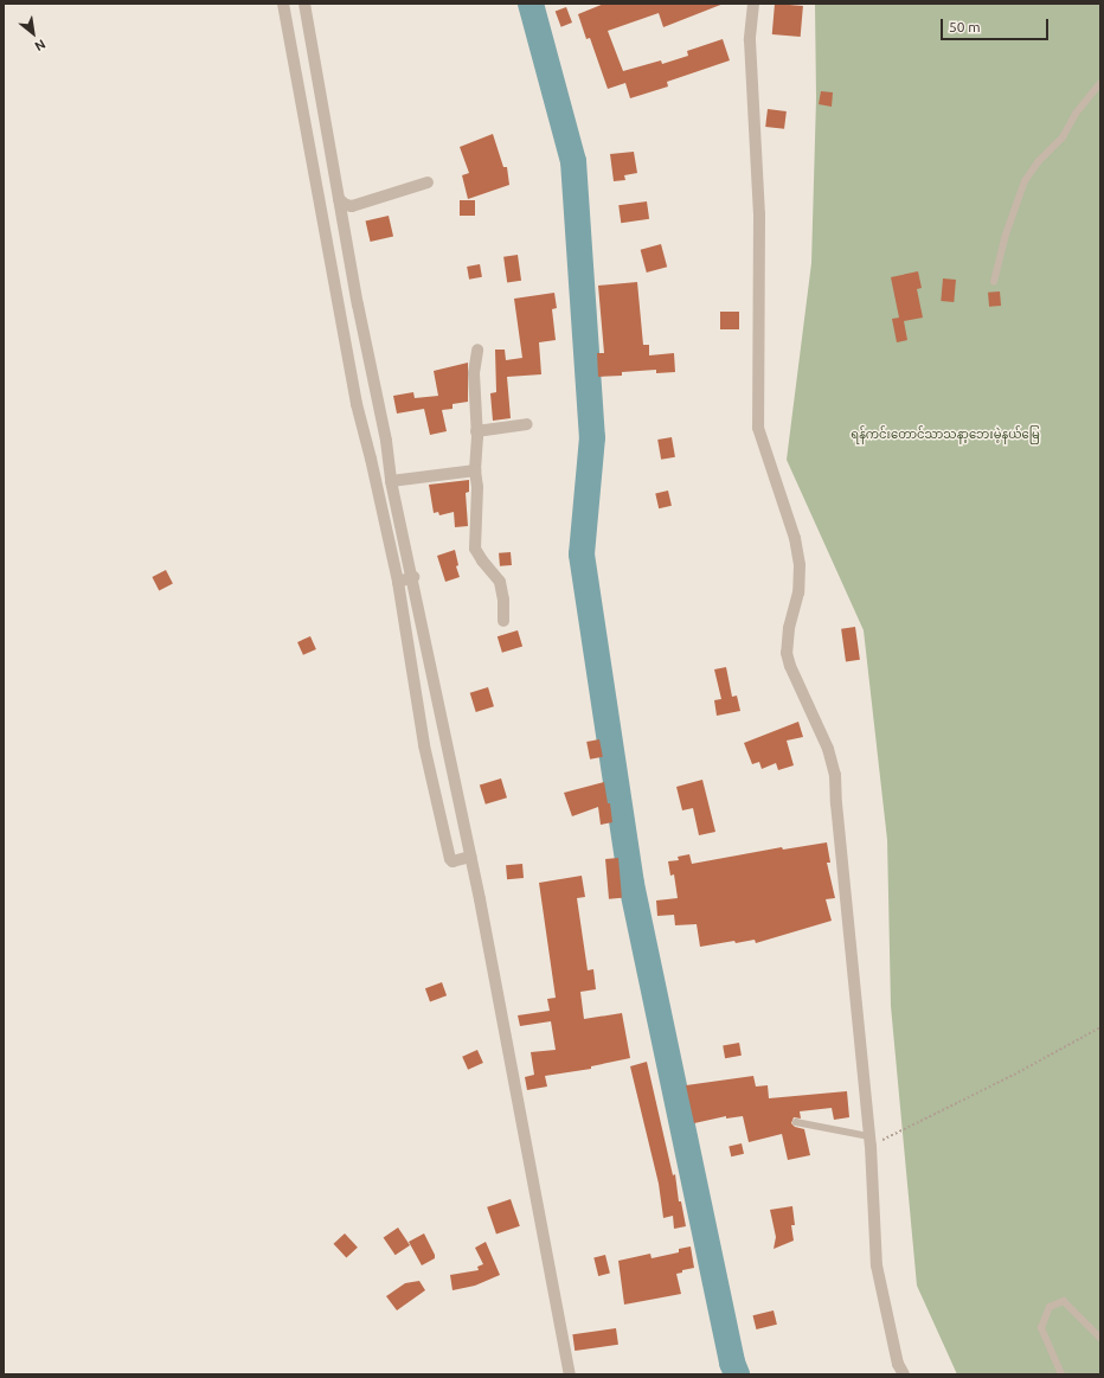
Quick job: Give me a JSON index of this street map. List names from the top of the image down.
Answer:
{
  "parks": ["ရန်ကင်းတောင်သာသနာ့ဘေးမဲ့နယ်မြေ"],
  "scale_bar": "50 m",
  "north": "bottom right"
}
